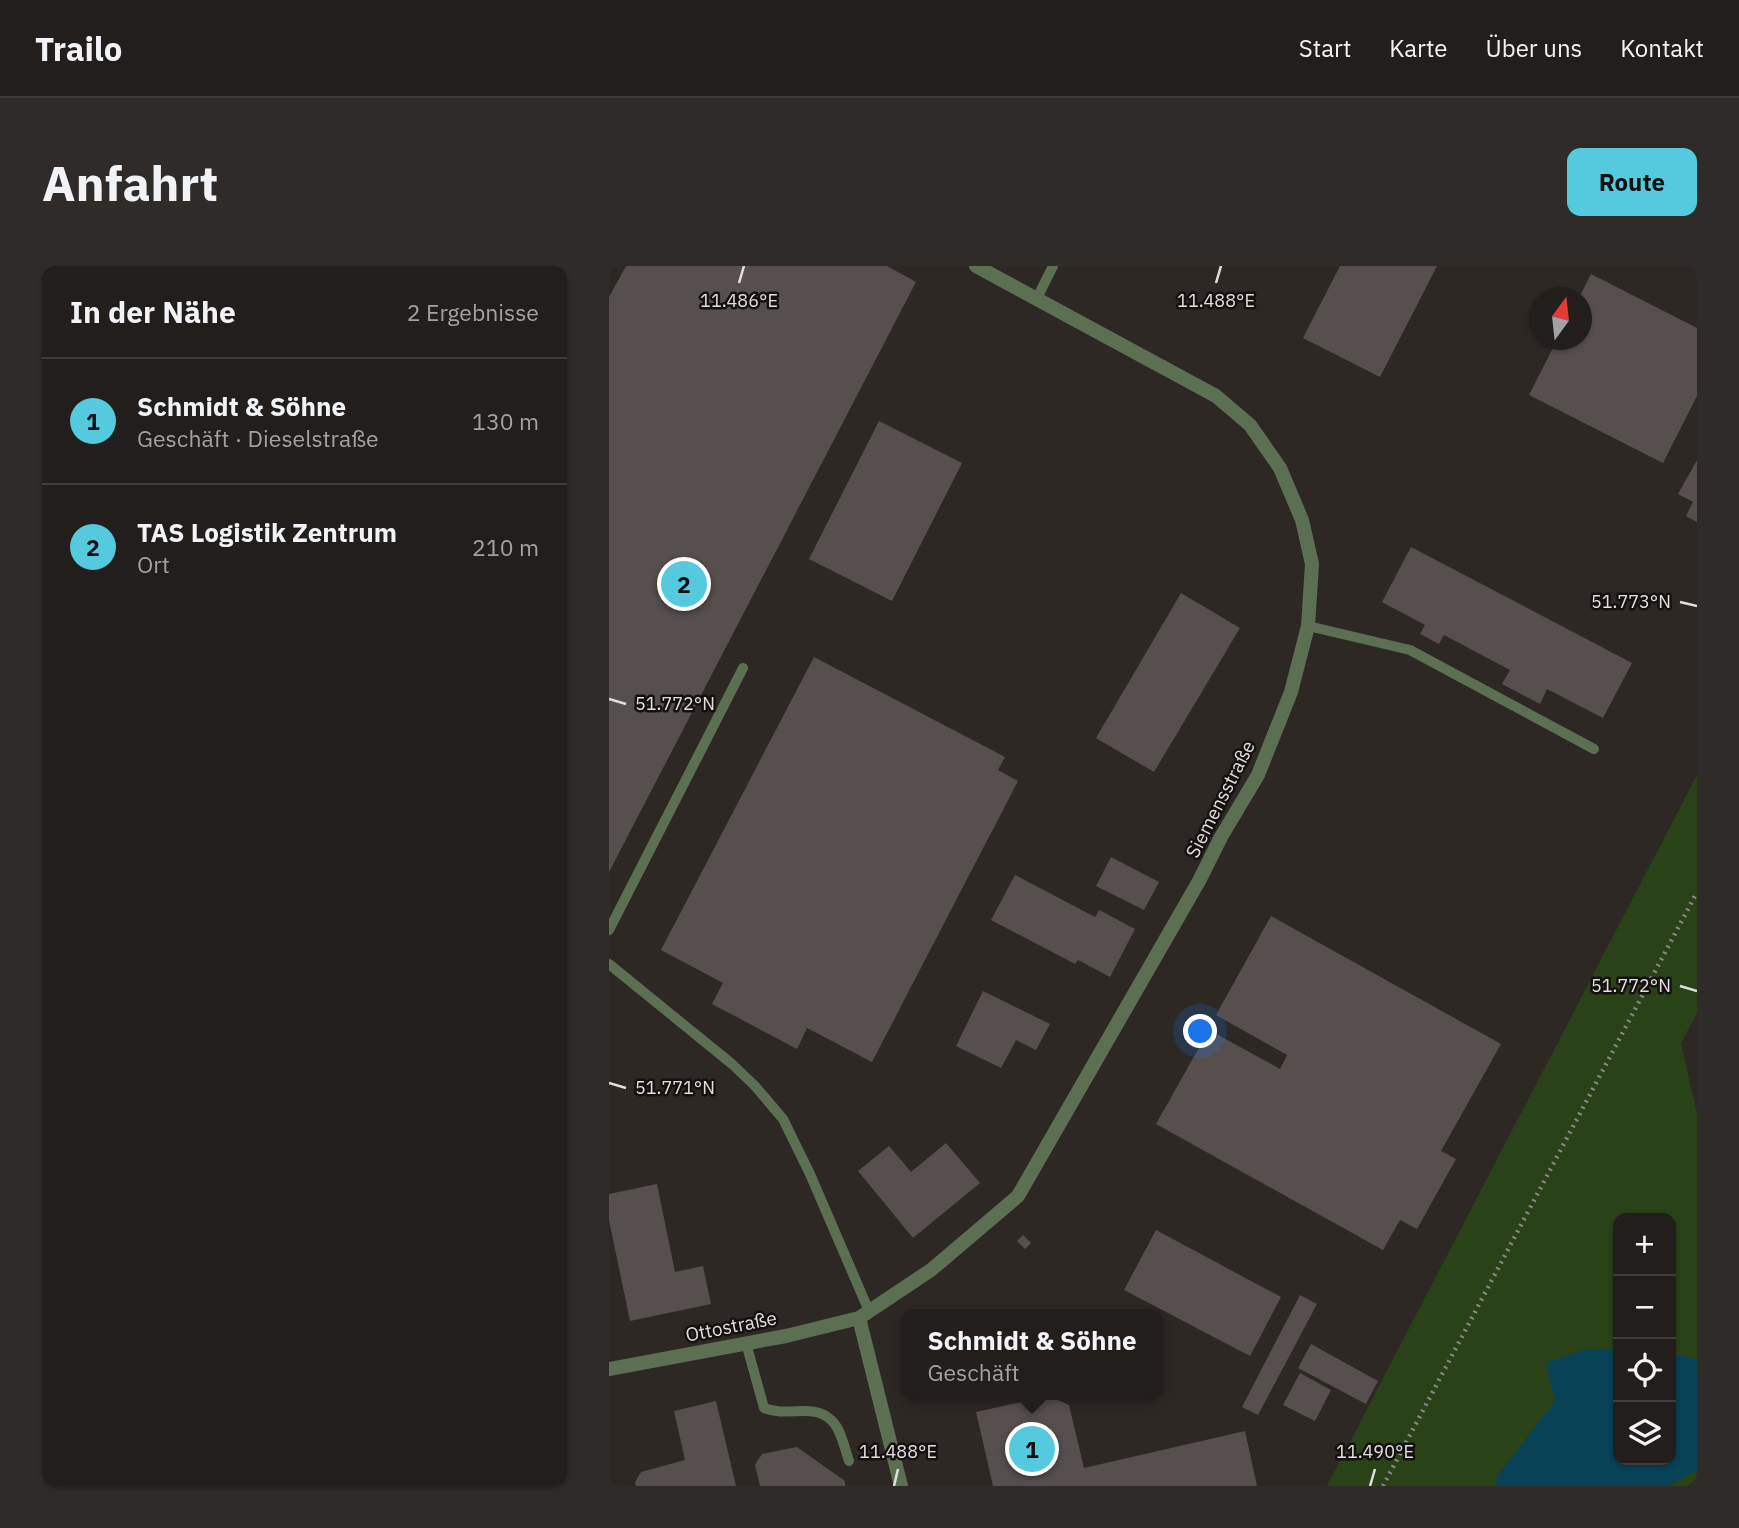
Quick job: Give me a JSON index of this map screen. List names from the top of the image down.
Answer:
{
  "streets": {
    "street": ["Siemensstraße", "Ottostraße"]
  },
  "crossings": [
    ["Siemensstraße", "Ottostraße"]
  ],
  "north": "top",
  "page": {
    "header": "Trailo",
    "nav": [
      "Start",
      "Karte",
      "Über uns",
      "Kontakt"
    ],
    "buttons": "Route",
    "title": "Anfahrt",
    "heading": ["In der Nähe", "2 Ergebnisse"],
    "list": [
      {
        "mark": "1",
        "name": "Schmidt & Söhne",
        "note": "Geschäft · Dieselstraße",
        "value": "130 m"
      },
      {
        "mark": "2",
        "name": "TAS Logistik Zentrum",
        "note": "Ort",
        "value": "210 m"
      }
    ],
    "pins": ["2", "1"],
    "map_buttons": ["+", "−"],
    "popup": ["Schmidt & Söhne", "Geschäft"]
  },
  "coordinates": [
    "11.486°E",
    "11.488°E",
    "51.773°N",
    "51.772°N",
    "51.771°N",
    "11.490°E"
  ]
}
